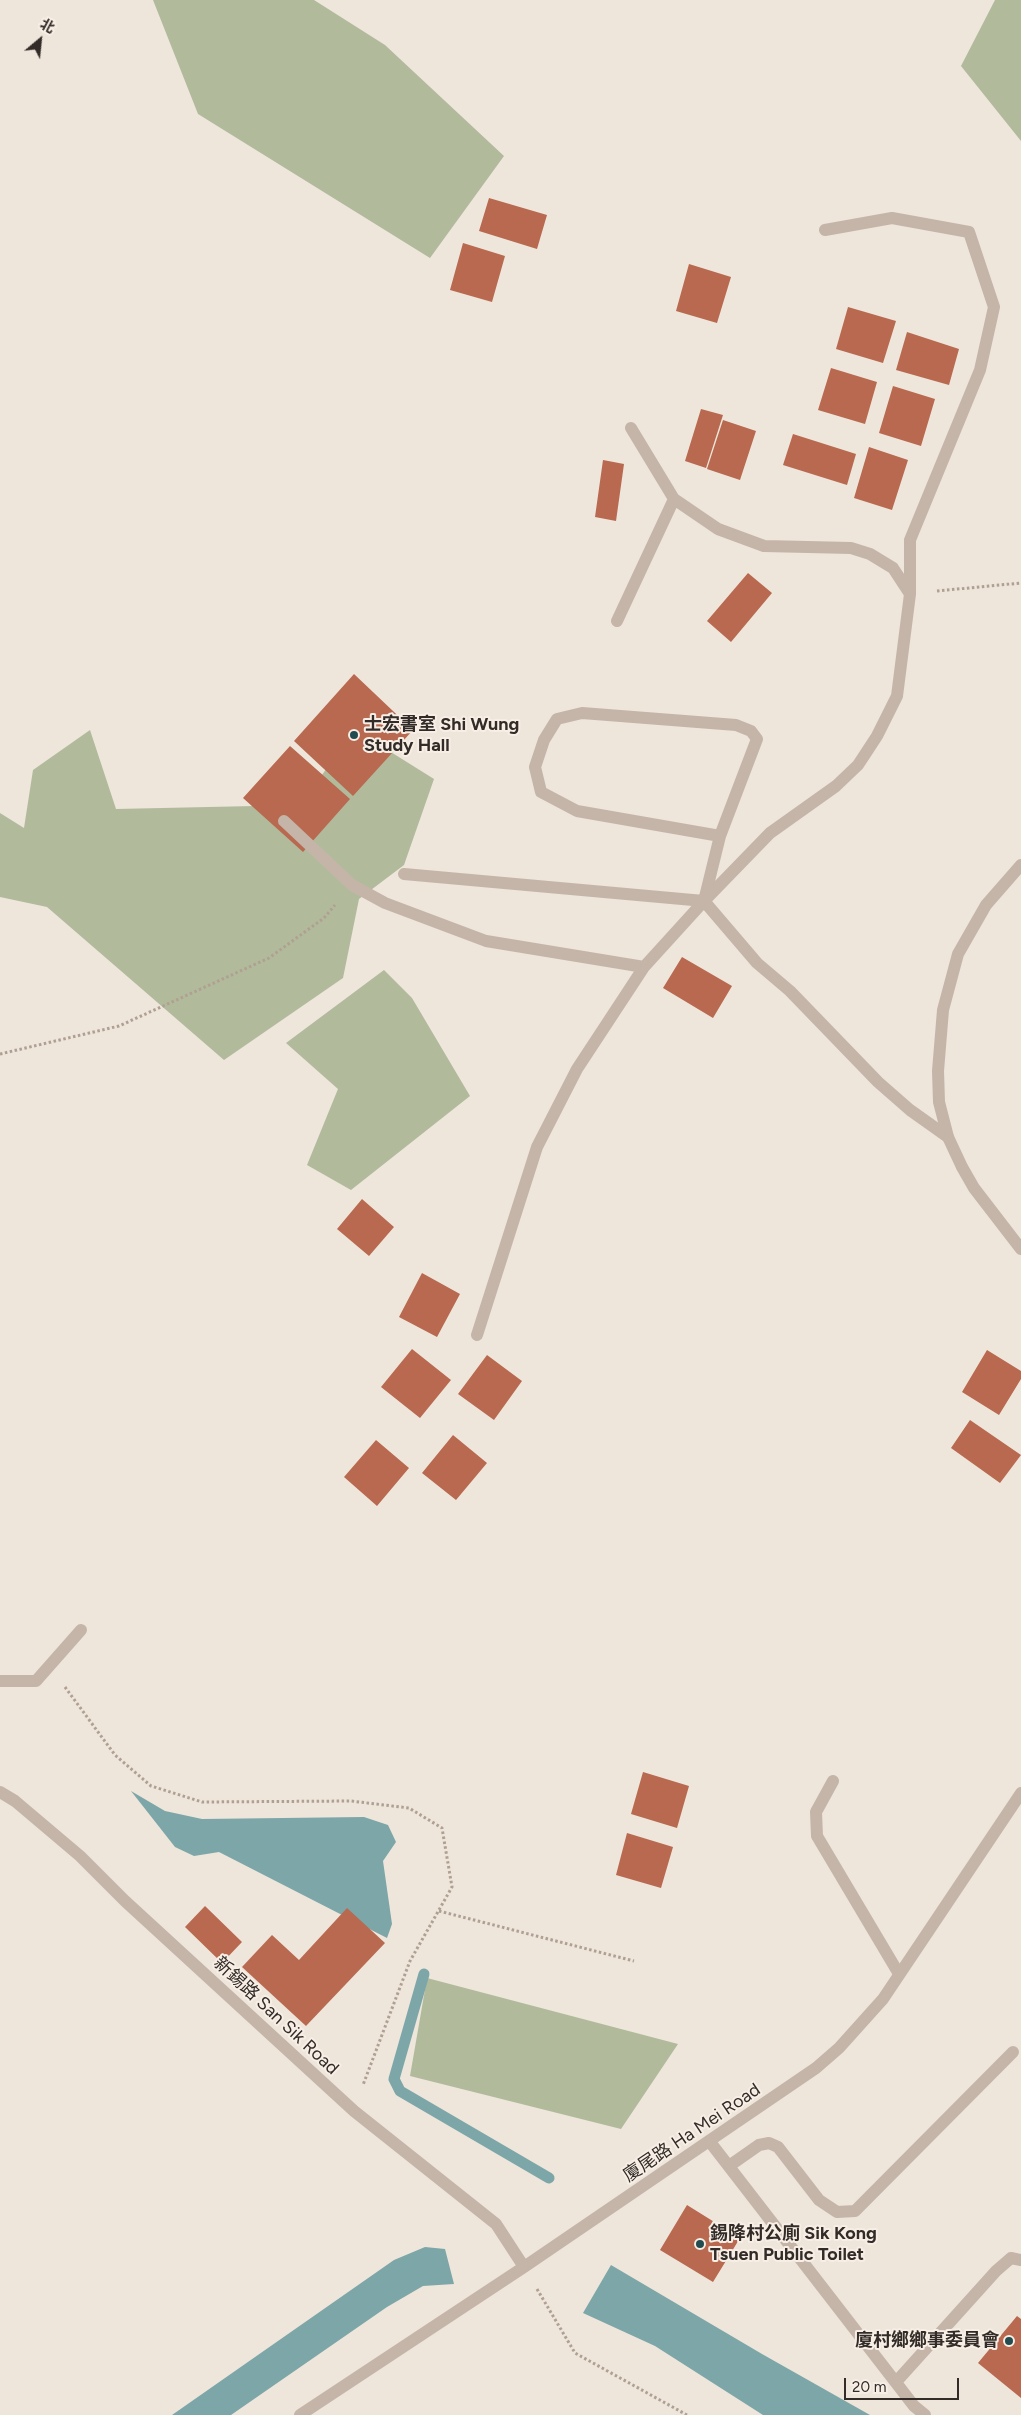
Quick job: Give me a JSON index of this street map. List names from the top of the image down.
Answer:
{
  "streets": {
    "street": ["新錫路 San Sik Road", "廈尾路 Ha Mei Road"]
  },
  "crossings": [
    ["新錫路 San Sik Road", "廈尾路 Ha Mei Road"]
  ],
  "places": ["士宏書室 Shi Wung Study Hall", "錫降村公廁 Sik Kong Tsuen Public Toilet", "廈村鄉鄉事委員會"],
  "scale_bar": "20 m",
  "north": "top right"
}
